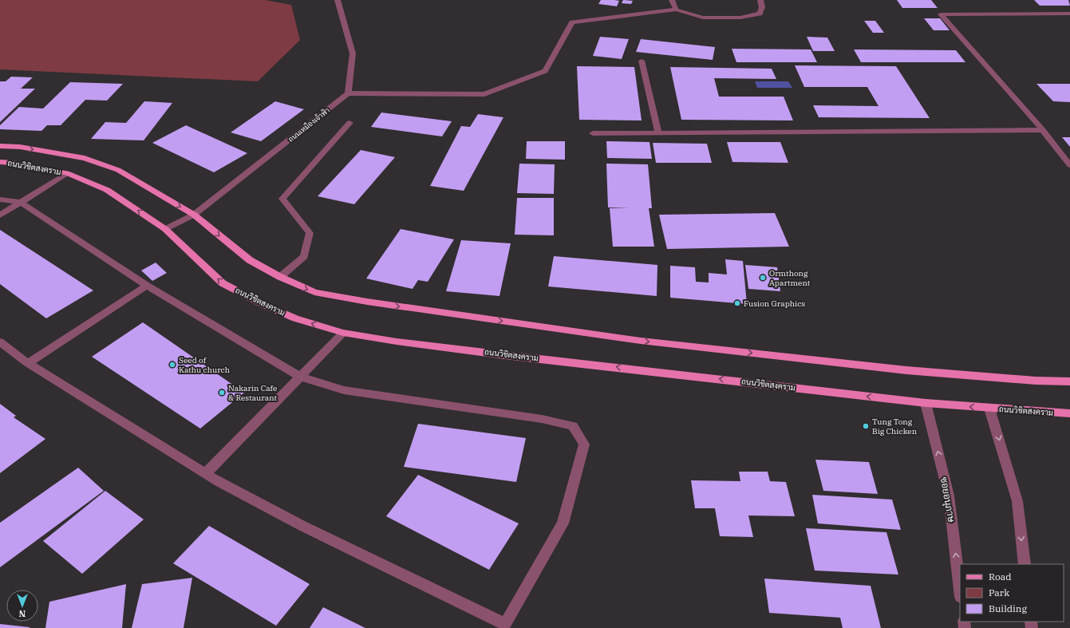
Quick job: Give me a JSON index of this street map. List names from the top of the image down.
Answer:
{
  "streets": {
    "main road": ["ถนนวิชิตสงคราม"],
    "street": ["ถนนเหมืองเจ้าฟ้า", "ซอยอนุภาษ"]
  },
  "crossings": [
    ["ถนนเหมืองเจ้าฟ้า", "ถนนวิชิตสงคราม"],
    ["ถนนวิชิตสงคราม", "ซอยอนุภาษ"]
  ],
  "places": [
    "Ormthong Apartment",
    "Fusion Graphics",
    "Seed of Kathu church",
    "Nakarin Cafe & Restaurant",
    "Tung Tong Big Chicken"
  ],
  "legend": ["Road", "Park", "Building"],
  "north": "bottom"
}
